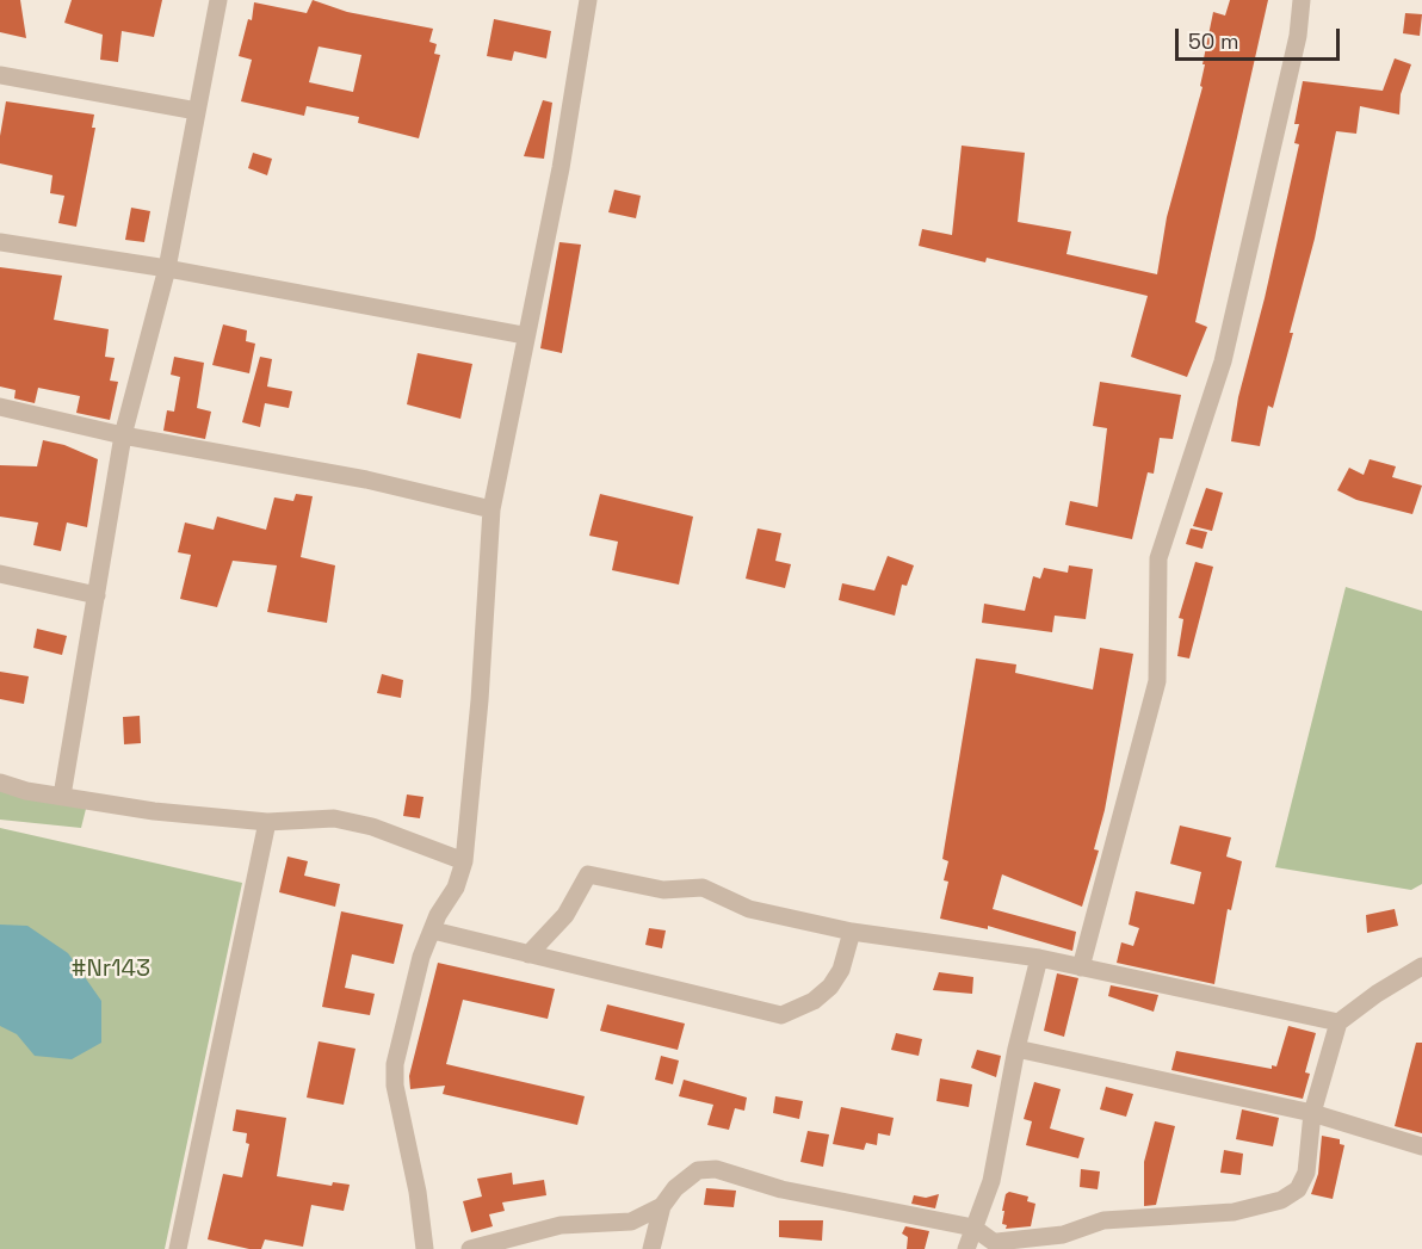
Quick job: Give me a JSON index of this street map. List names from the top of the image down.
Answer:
{
  "parks": ["#Nr143"],
  "scale_bar": "50 m"
}
